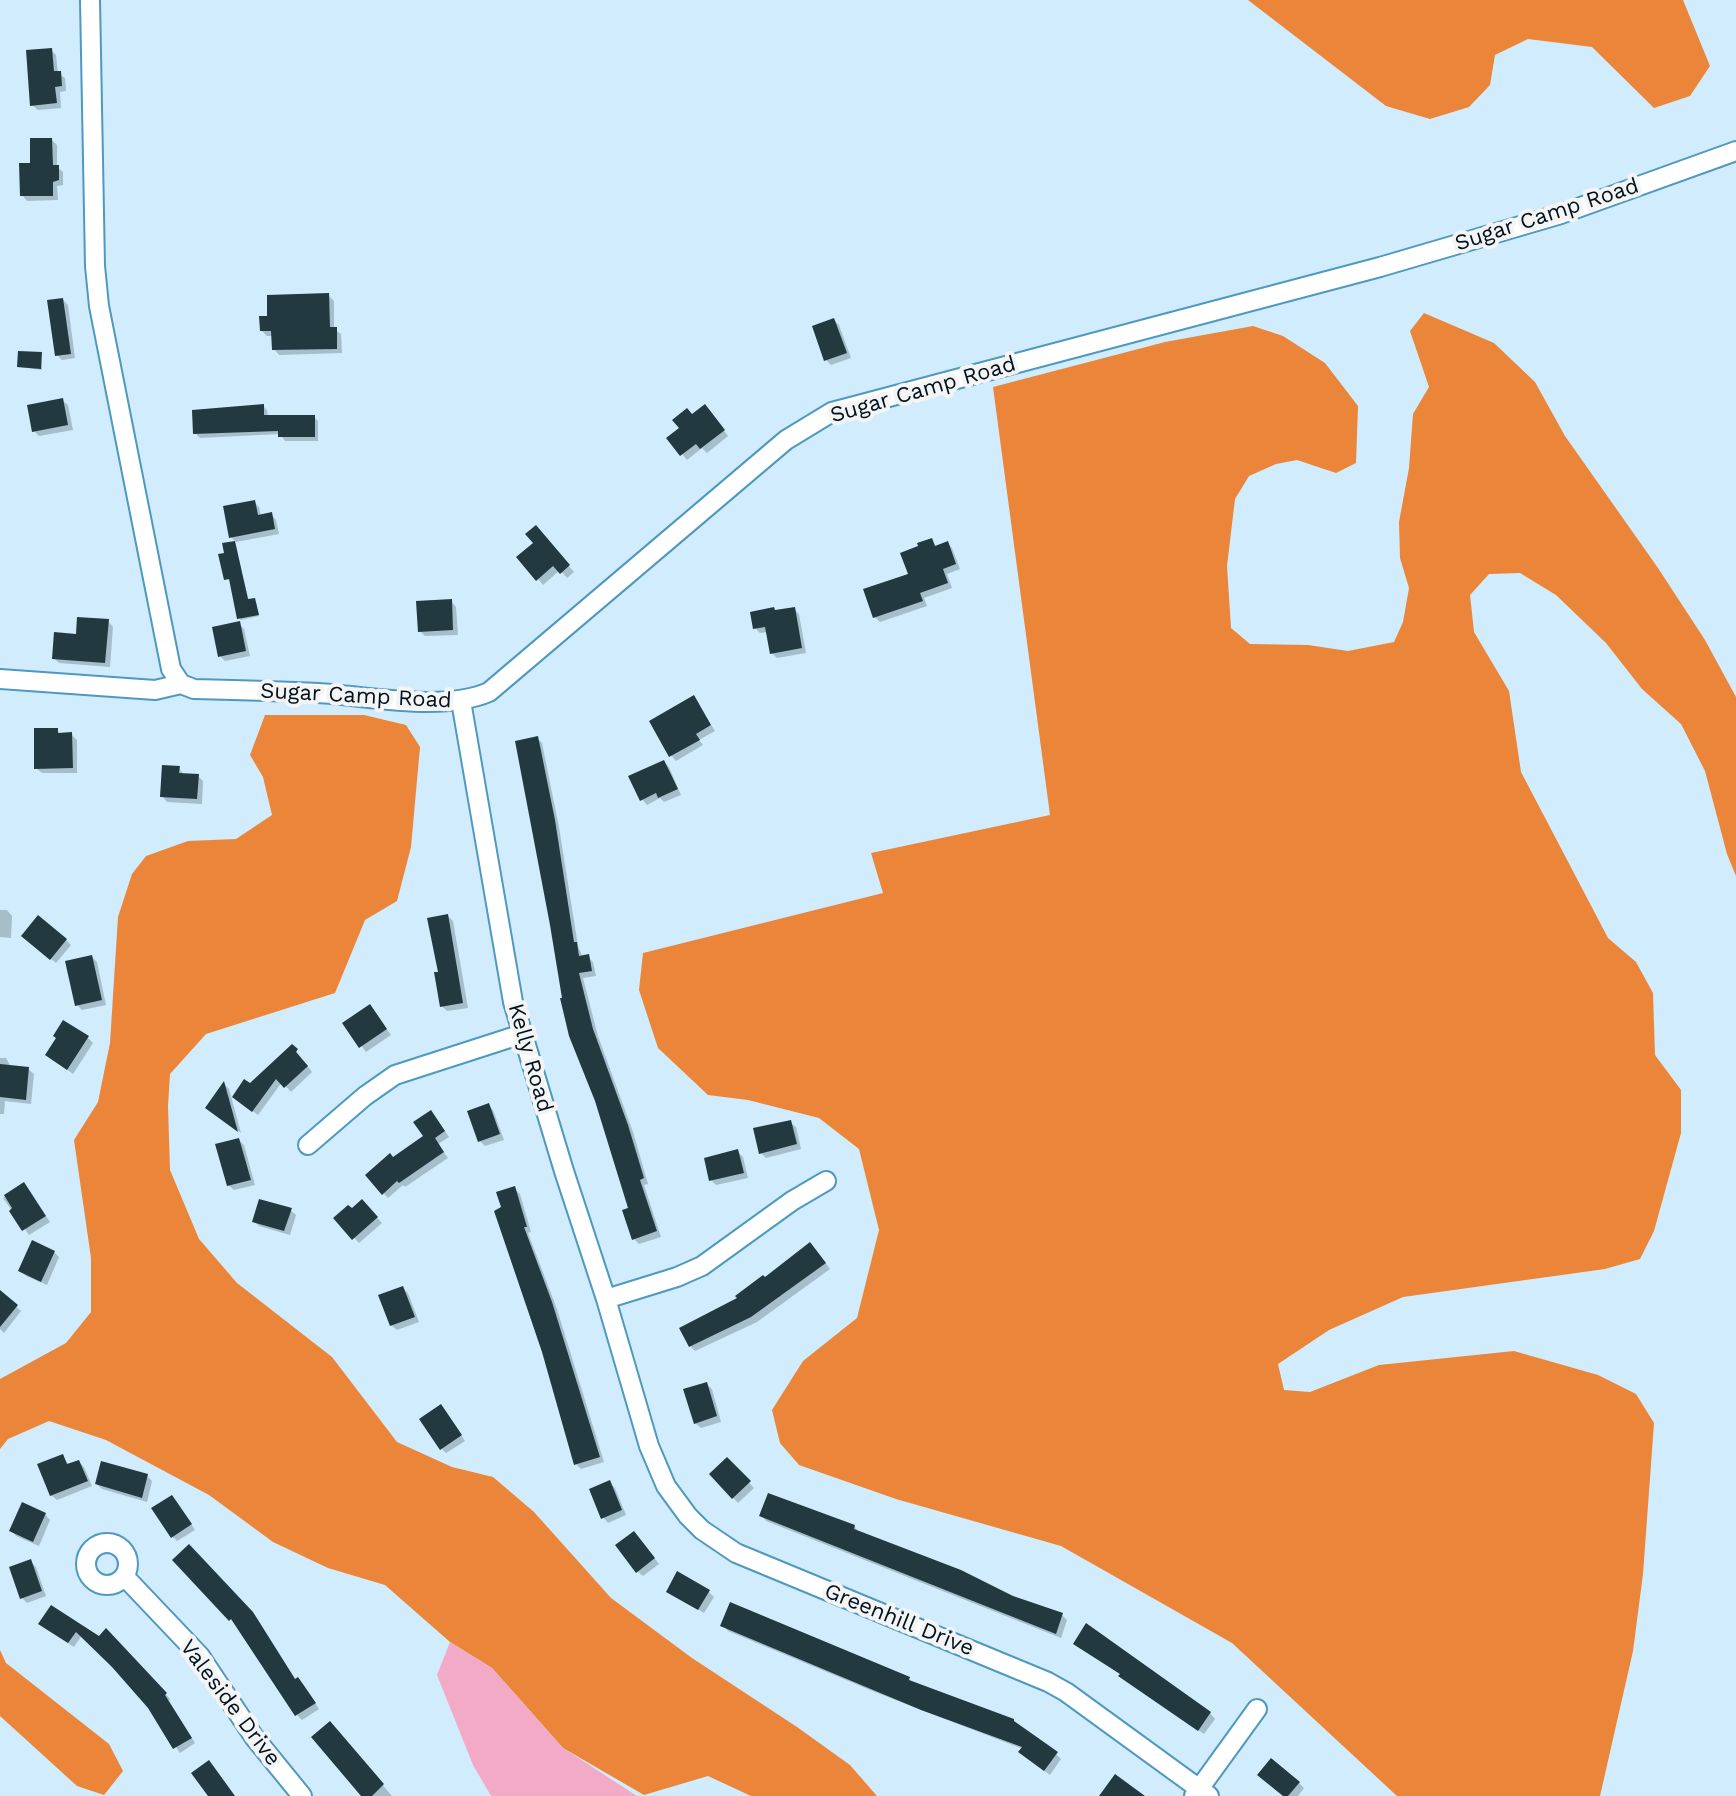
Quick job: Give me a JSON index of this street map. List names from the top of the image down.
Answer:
{
  "streets": {
    "street": [
      "Sugar Camp Road",
      "Kelly Road",
      "Greenhill Drive",
      "Valeside Drive"
    ]
  },
  "crossings": [
    ["Sugar Camp Road", "Kelly Road"],
    ["Kelly Road", "Greenhill Drive"]
  ]
}
